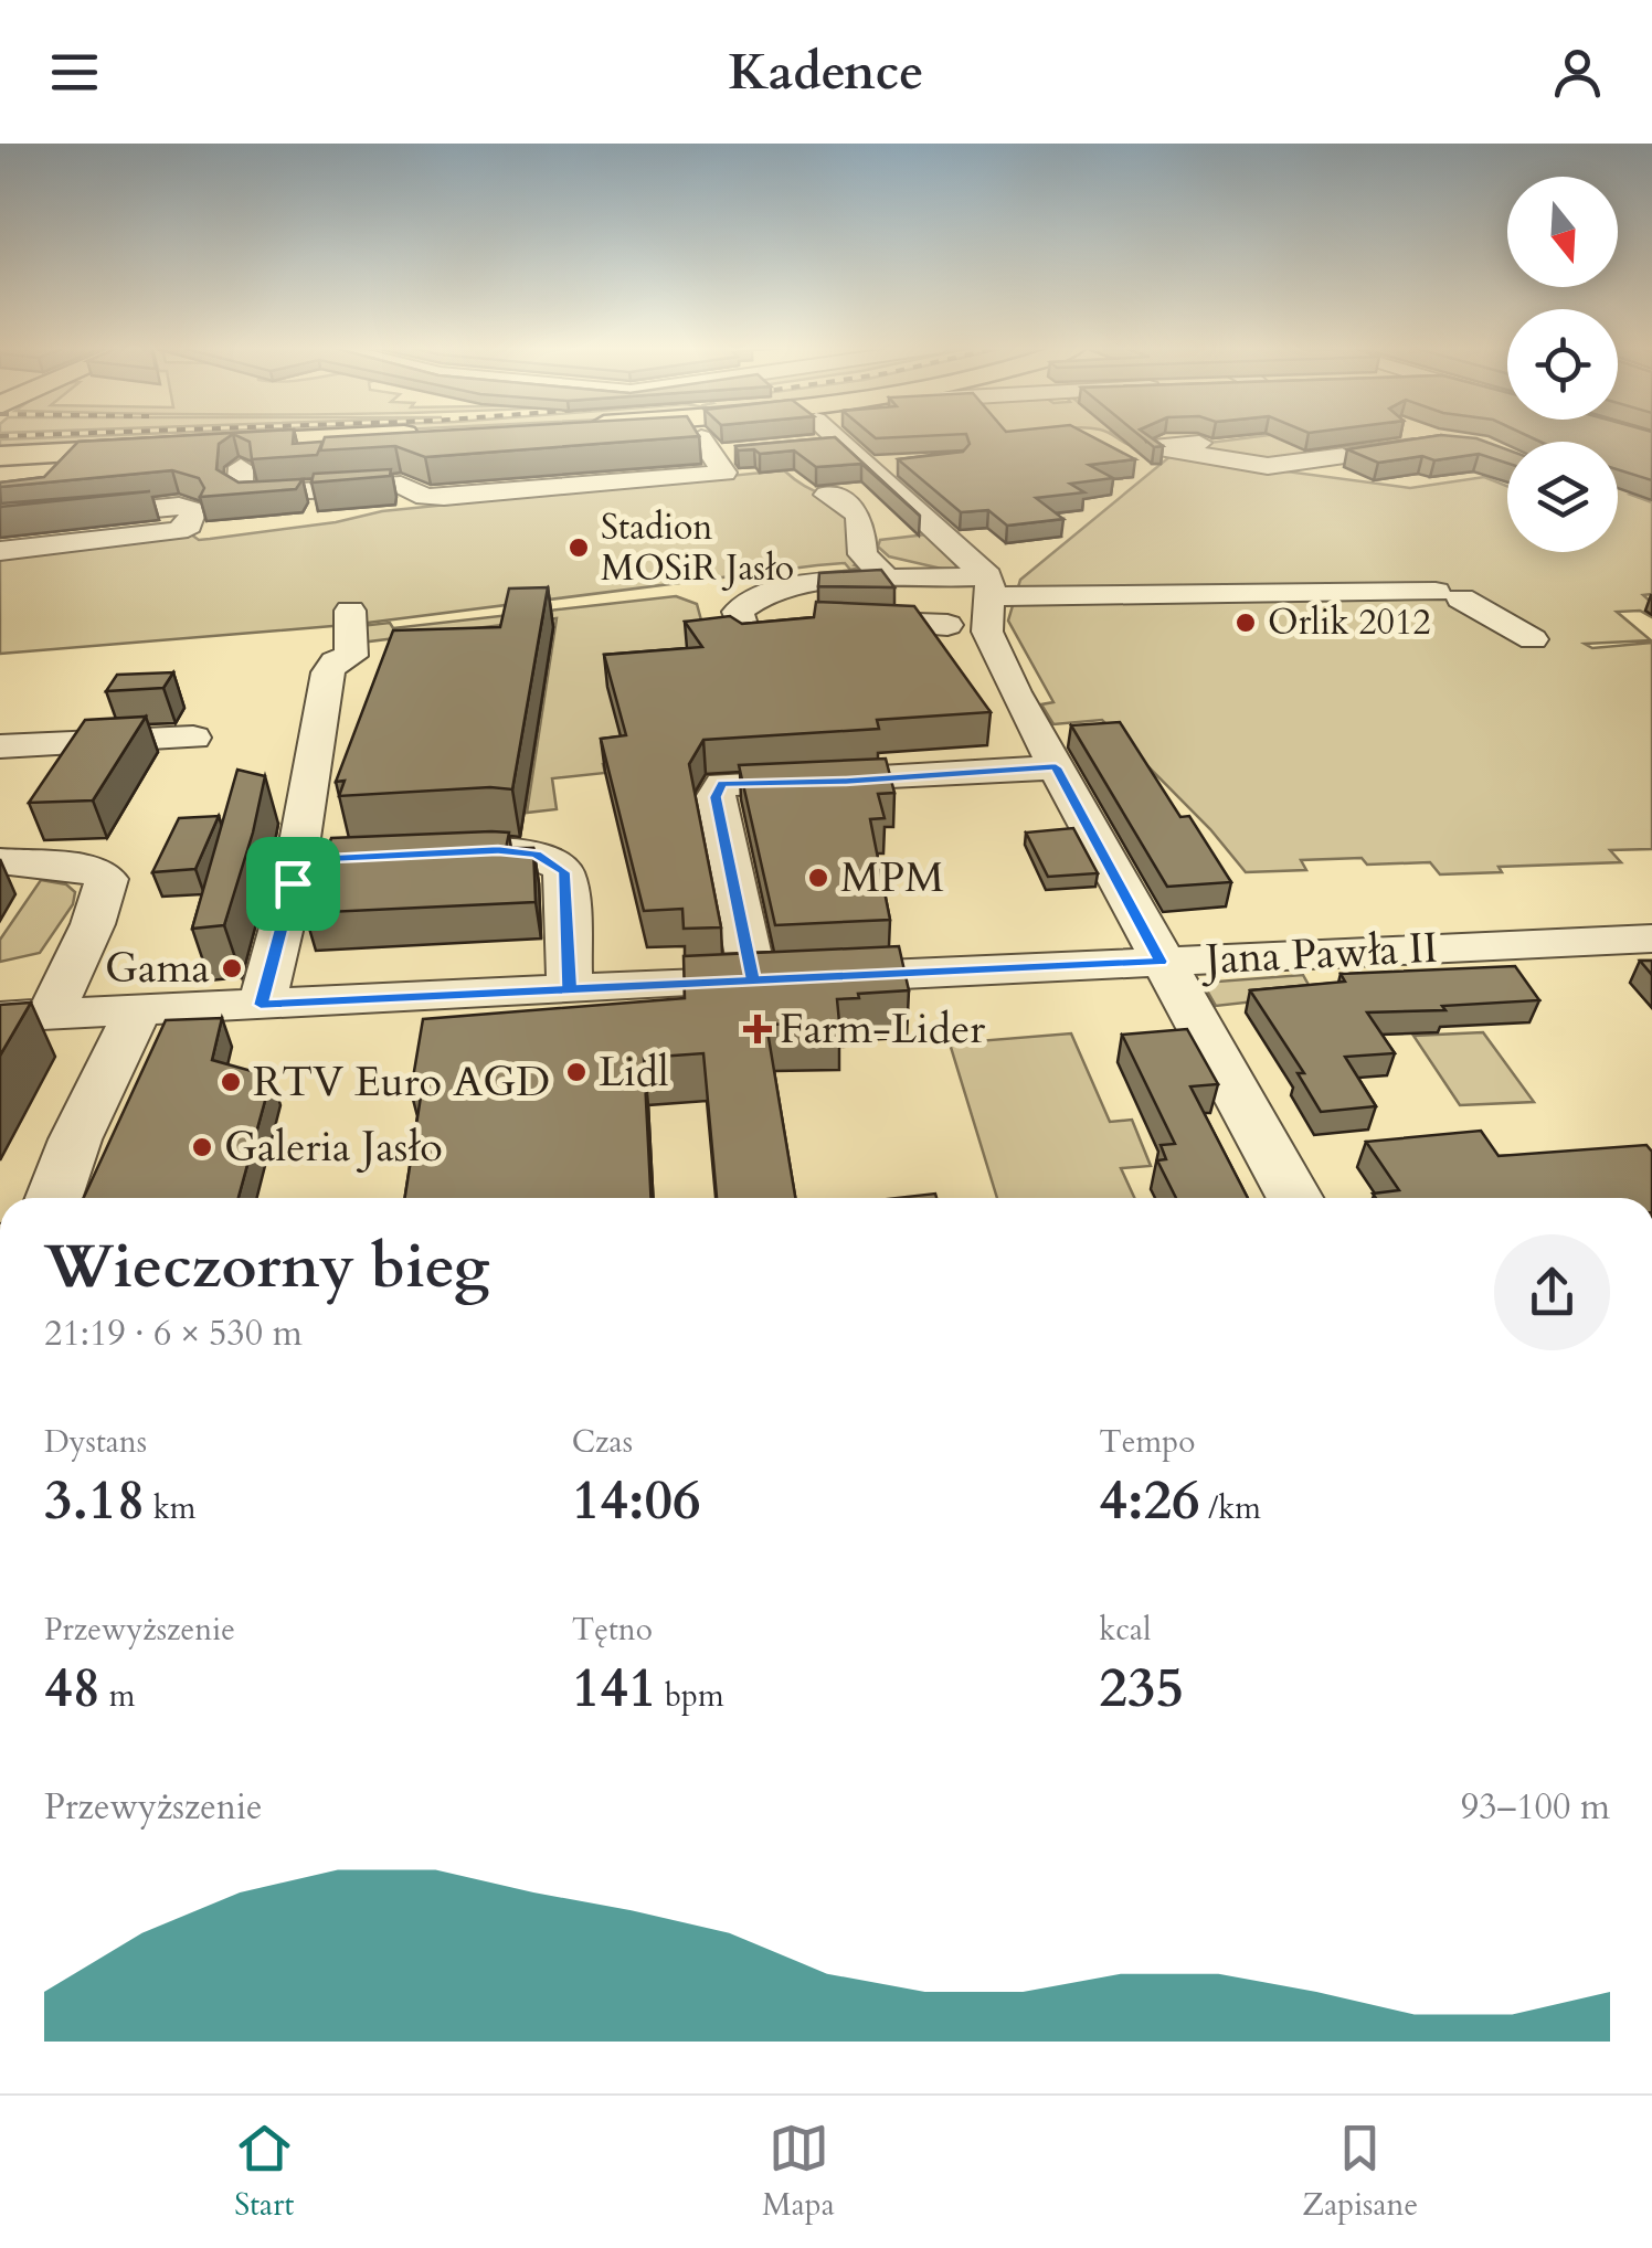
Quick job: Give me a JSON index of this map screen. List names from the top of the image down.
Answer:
{
  "streets": {
    "street": ["Jana Pawła II"]
  },
  "places": {
    "other": [
      "Stadion MOSiR Jasło",
      "Orlik 2012",
      "MPM",
      "Gama",
      "Lidl",
      "RTV Euro AGD",
      "Galeria Jasło"
    ],
    "health": ["Farm-Lider"]
  },
  "north": "bottom",
  "page": {
    "header": "Kadence",
    "heading": ["Wieczorny bieg", "21:19 · 6 × 530 m"],
    "stats": [
      ["Dystans", "3.18 km"],
      ["Czas", "14:06"],
      ["Tempo", "4:26 /km"],
      ["Przewyższenie", "48 m"],
      ["Tętno", "141 bpm"],
      ["kcal", "235"]
    ],
    "chart": ["Przewyższenie", "93–100 m"],
    "tabs": ["Start", "Mapa", "Zapisane"]
  }
}
